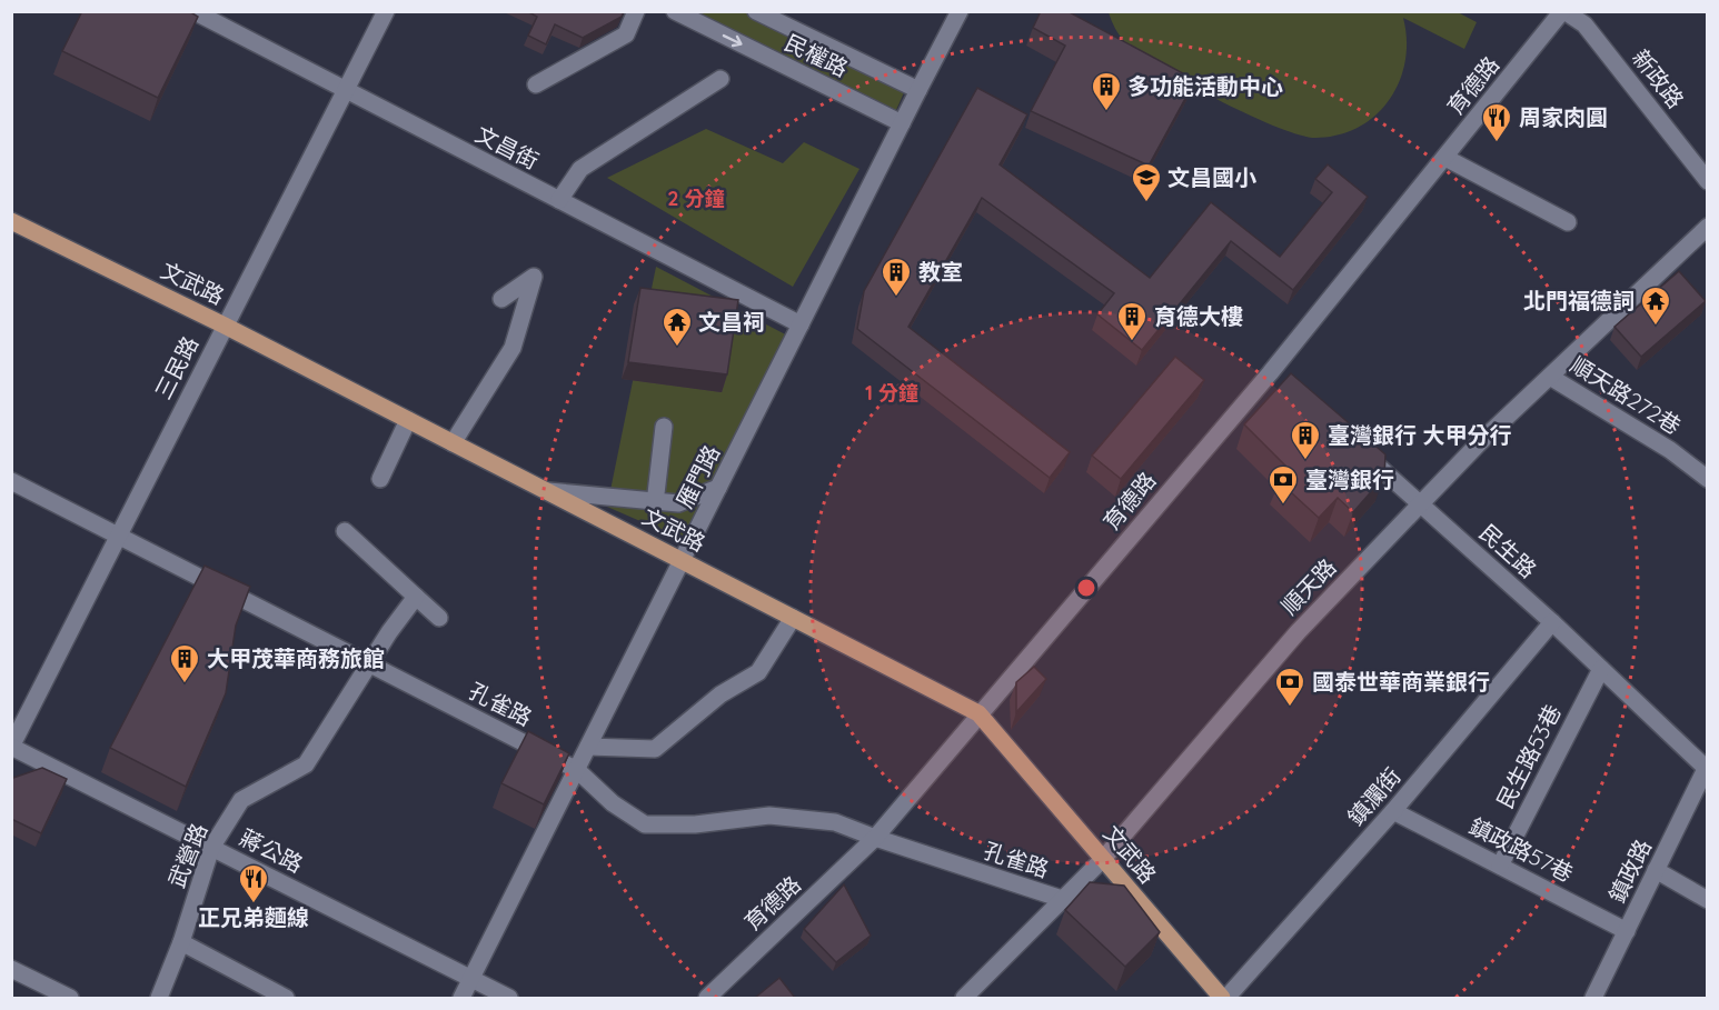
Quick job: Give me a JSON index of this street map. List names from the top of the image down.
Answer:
{
  "streets": {
    "main road": ["文武路"],
    "street": [
      "民權路",
      "新政路",
      "育德路",
      "文昌街",
      "三民路",
      "順天路272巷",
      "雁門路",
      "民生路",
      "順天路",
      "孔雀路",
      "民生路53巷",
      "鎮瀾街",
      "鎮政路57巷",
      "蔣公路",
      "武營路",
      "鎮政路"
    ]
  },
  "crossings": [
    ["民權路", "雁門路"],
    ["新政路", "育德路"],
    ["育德路", "文武路"],
    ["育德路", "孔雀路"],
    ["文昌街", "三民路"],
    ["文昌街", "雁門路"],
    ["文武路", "三民路"],
    ["文武路", "雁門路"],
    ["文武路", "順天路"],
    ["文武路", "鎮瀾街"],
    ["三民路", "孔雀路"],
    ["三民路", "蔣公路"],
    ["順天路272巷", "順天路"],
    ["雁門路", "孔雀路"],
    ["雁門路", "蔣公路"],
    ["民生路", "順天路"],
    ["民生路", "民生路53巷"],
    ["民生路", "鎮瀾街"],
    ["民生路", "鎮政路"],
    ["順天路", "孔雀路"],
    ["孔雀路", "武營路"],
    ["民生路53巷", "鎮政路57巷"],
    ["鎮瀾街", "鎮政路57巷"],
    ["鎮政路57巷", "鎮政路"],
    ["蔣公路", "武營路"]
  ],
  "places": {
    "building": [
      "多功能活動中心",
      "教室",
      "育德大樓",
      "臺灣銀行 大甲分行",
      "大甲茂華商務旅館"
    ],
    "restaurant": ["周家肉圓", "正兄弟麵線"],
    "school or university": ["文昌國小"],
    "temple": ["北門福德詞", "文昌祠"],
    "bank": ["臺灣銀行", "國泰世華商業銀行"]
  },
  "rings": ["2 分鐘", "1 分鐘"]
}
